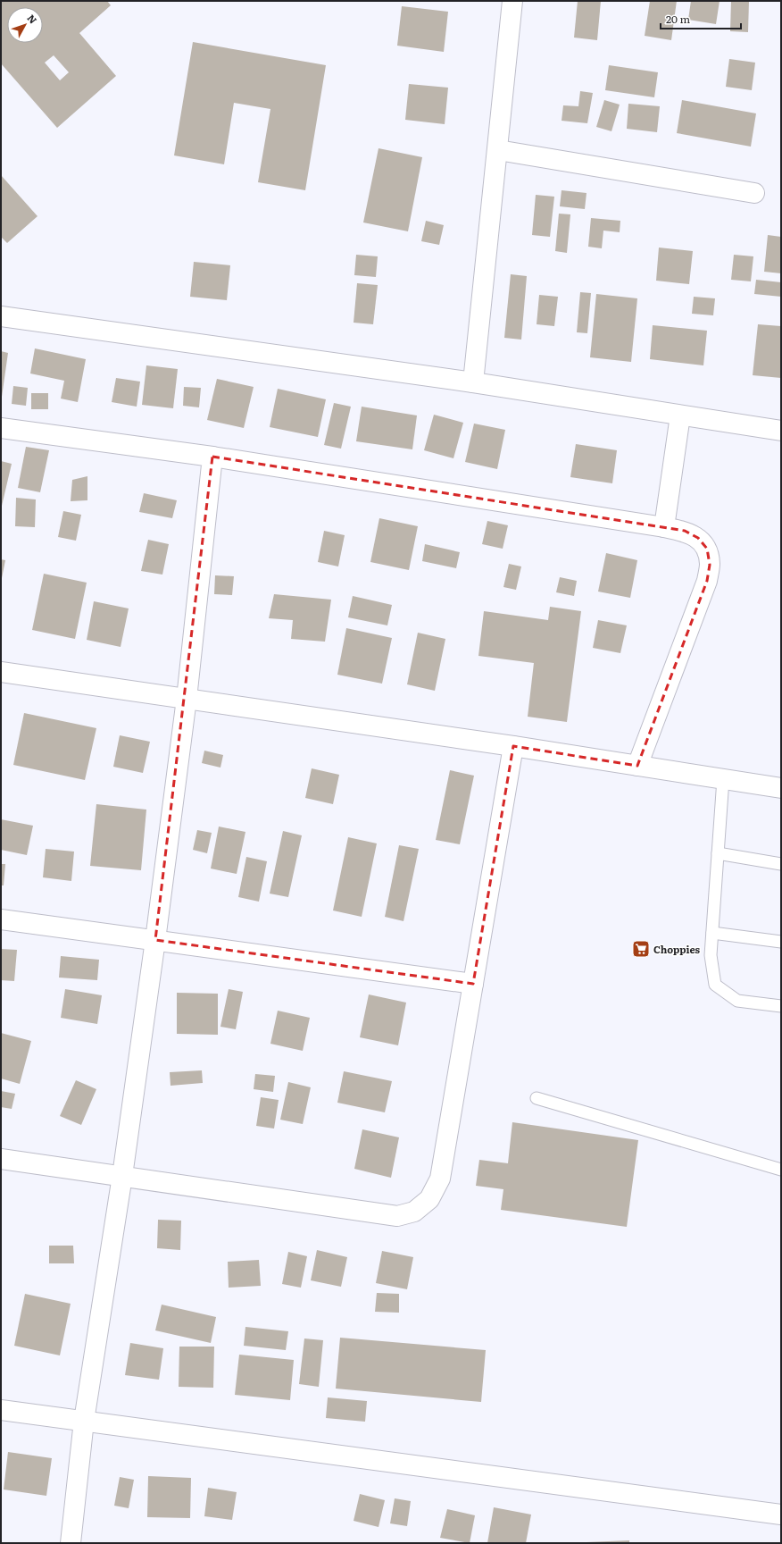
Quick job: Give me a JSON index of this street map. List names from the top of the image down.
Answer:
{
  "places": {
    "supermarket": ["Choppies"]
  },
  "scale_bar": "20 m",
  "north": "top right"
}
